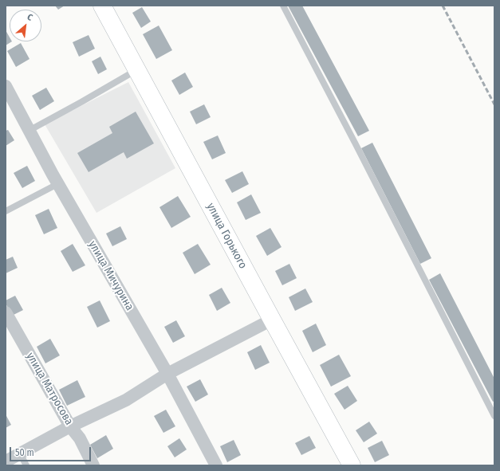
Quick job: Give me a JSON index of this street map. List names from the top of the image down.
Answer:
{
  "streets": {
    "main road": ["улица Горького"],
    "street": ["улица Мичурина", "улица Матросова"]
  },
  "scale_bar": "50 m",
  "north": "top right"
}
